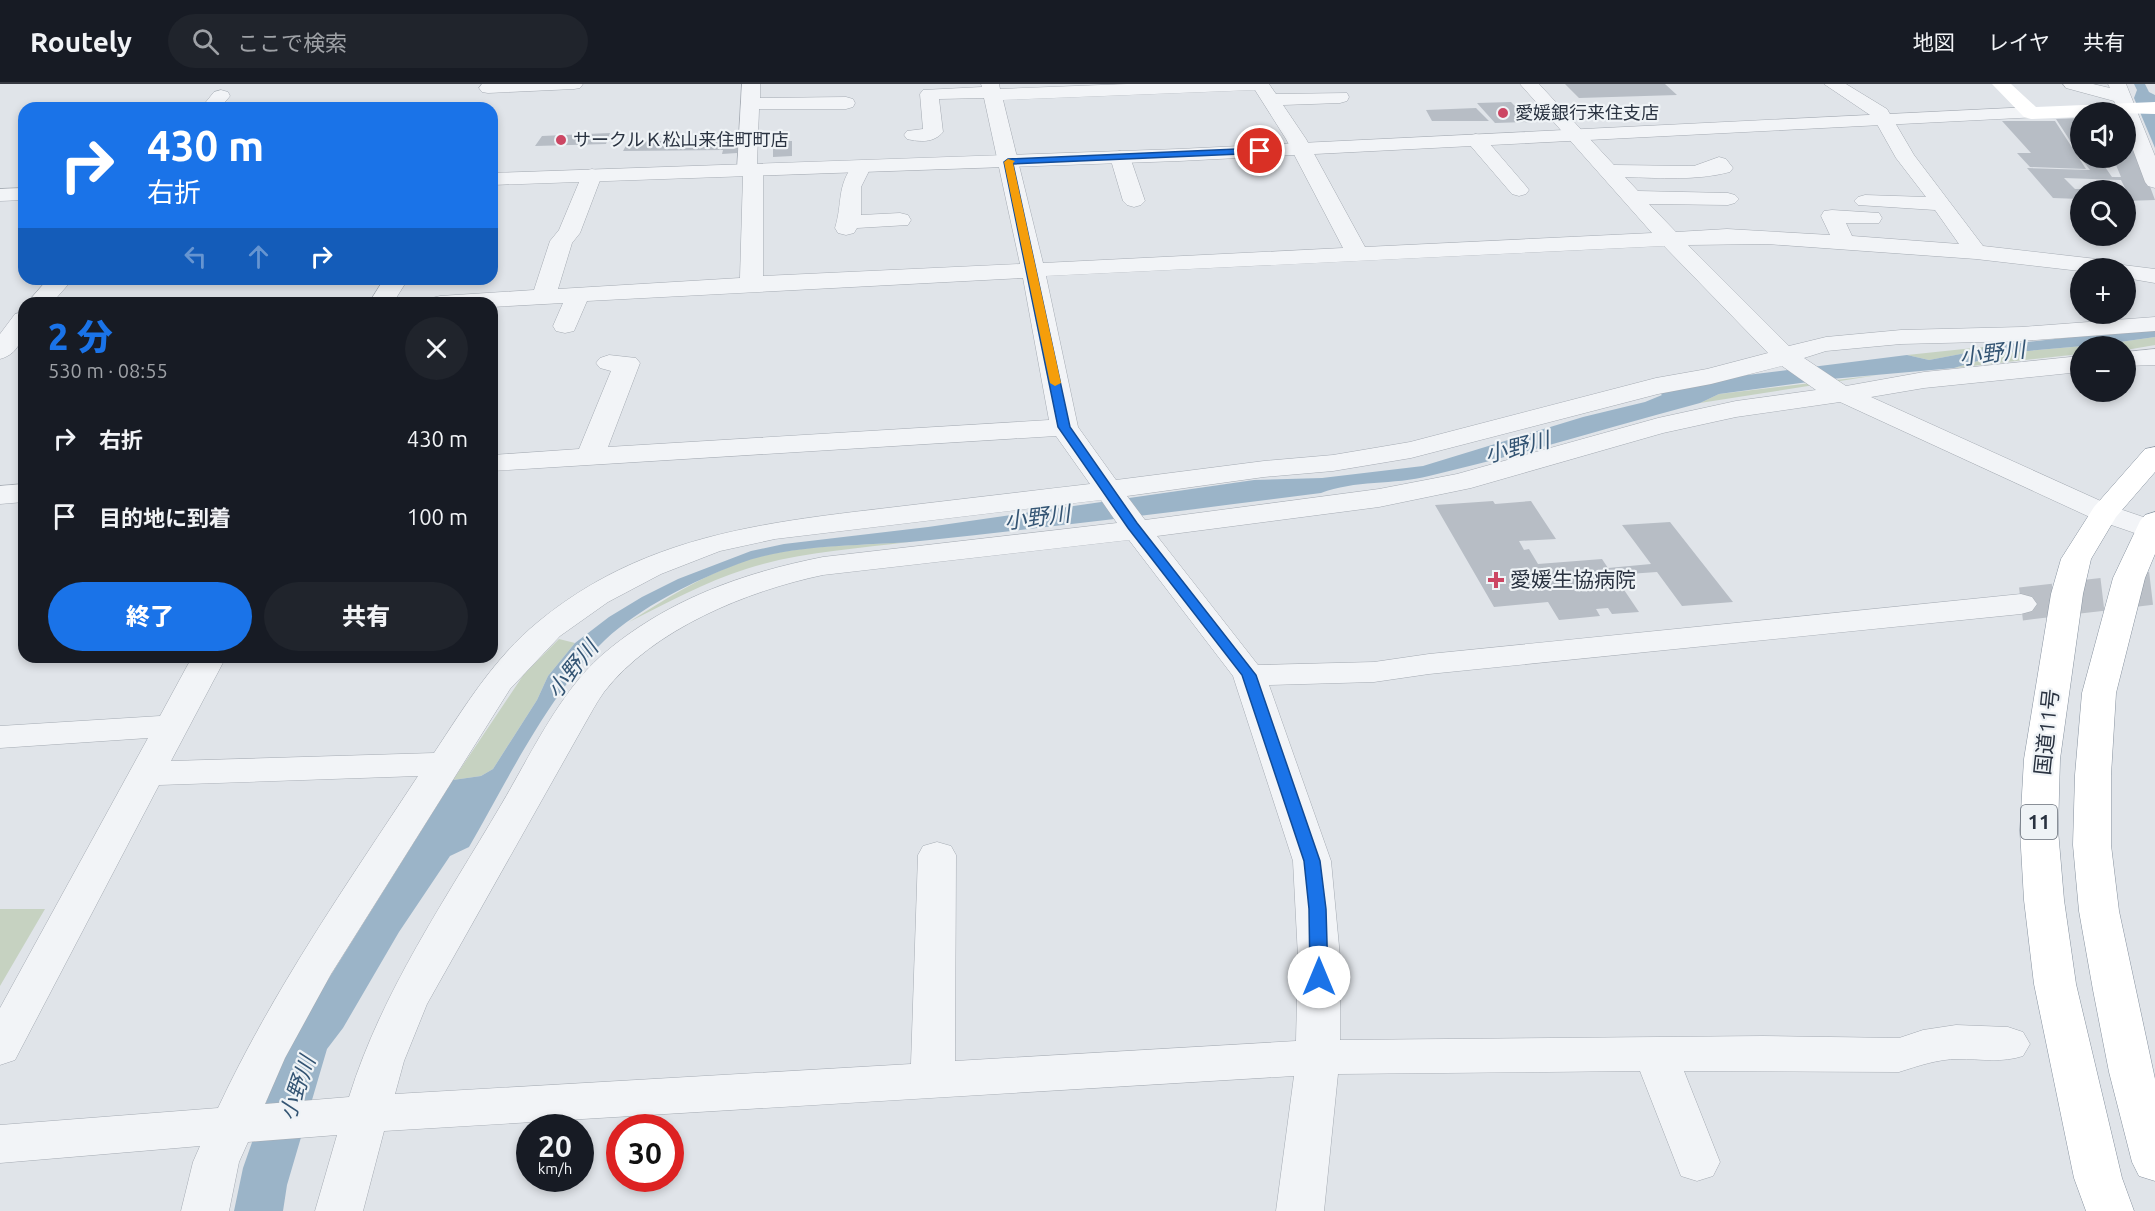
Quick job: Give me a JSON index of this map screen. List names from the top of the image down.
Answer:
{
  "streets": {
    "main road": ["国道11号", "11"]
  },
  "water": ["小野川"],
  "places": {
    "other": ["愛媛銀行来住支店", "サークルＫ松山来住町町店"],
    "health": ["愛媛生協病院"]
  },
  "page": {
    "header": "Routely",
    "search": "ここで検索",
    "nav": ["地図", "レイヤ", "共有"],
    "map_buttons": ["+", "−"],
    "turn": ["430 m", "右折"],
    "heading": ["2 分", "530 m · 08:55"],
    "list": [
      {
        "name": "右折",
        "value": "430 m"
      },
      {
        "name": "目的地に到着",
        "value": "100 m"
      }
    ],
    "buttons": ["終了", "共有"],
    "speed": "20 km/h",
    "limit": "30"
  }
}
